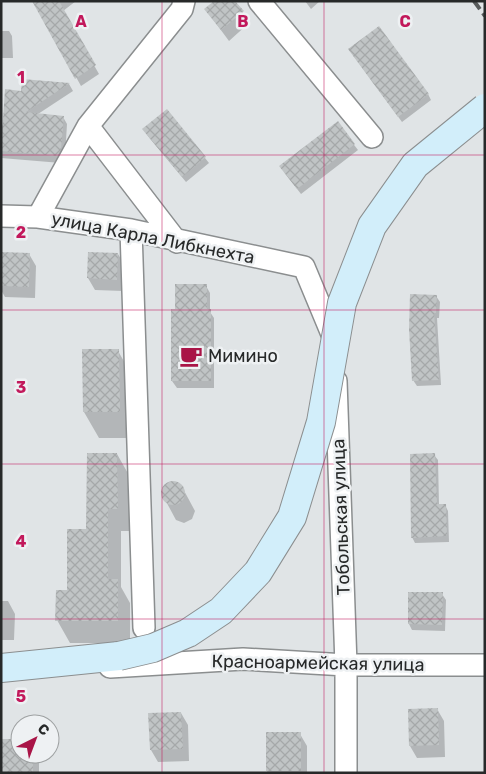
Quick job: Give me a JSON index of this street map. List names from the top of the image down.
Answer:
{
  "streets": {
    "street": ["улица Карла Либкнехта", "Тобольская улица", "Красноармейская улица"]
  },
  "crossings": [
    ["улица Карла Либкнехта", "Тобольская улица"],
    ["Тобольская улица", "Красноармейская улица"]
  ],
  "places": {
    "cafe": ["Мимино"]
  },
  "north": "top right",
  "grid": {
    "columns": ["A", "B", "C"],
    "rows": [
      "1",
      "2",
      "3",
      "4",
      "5"
    ]
  }
}
